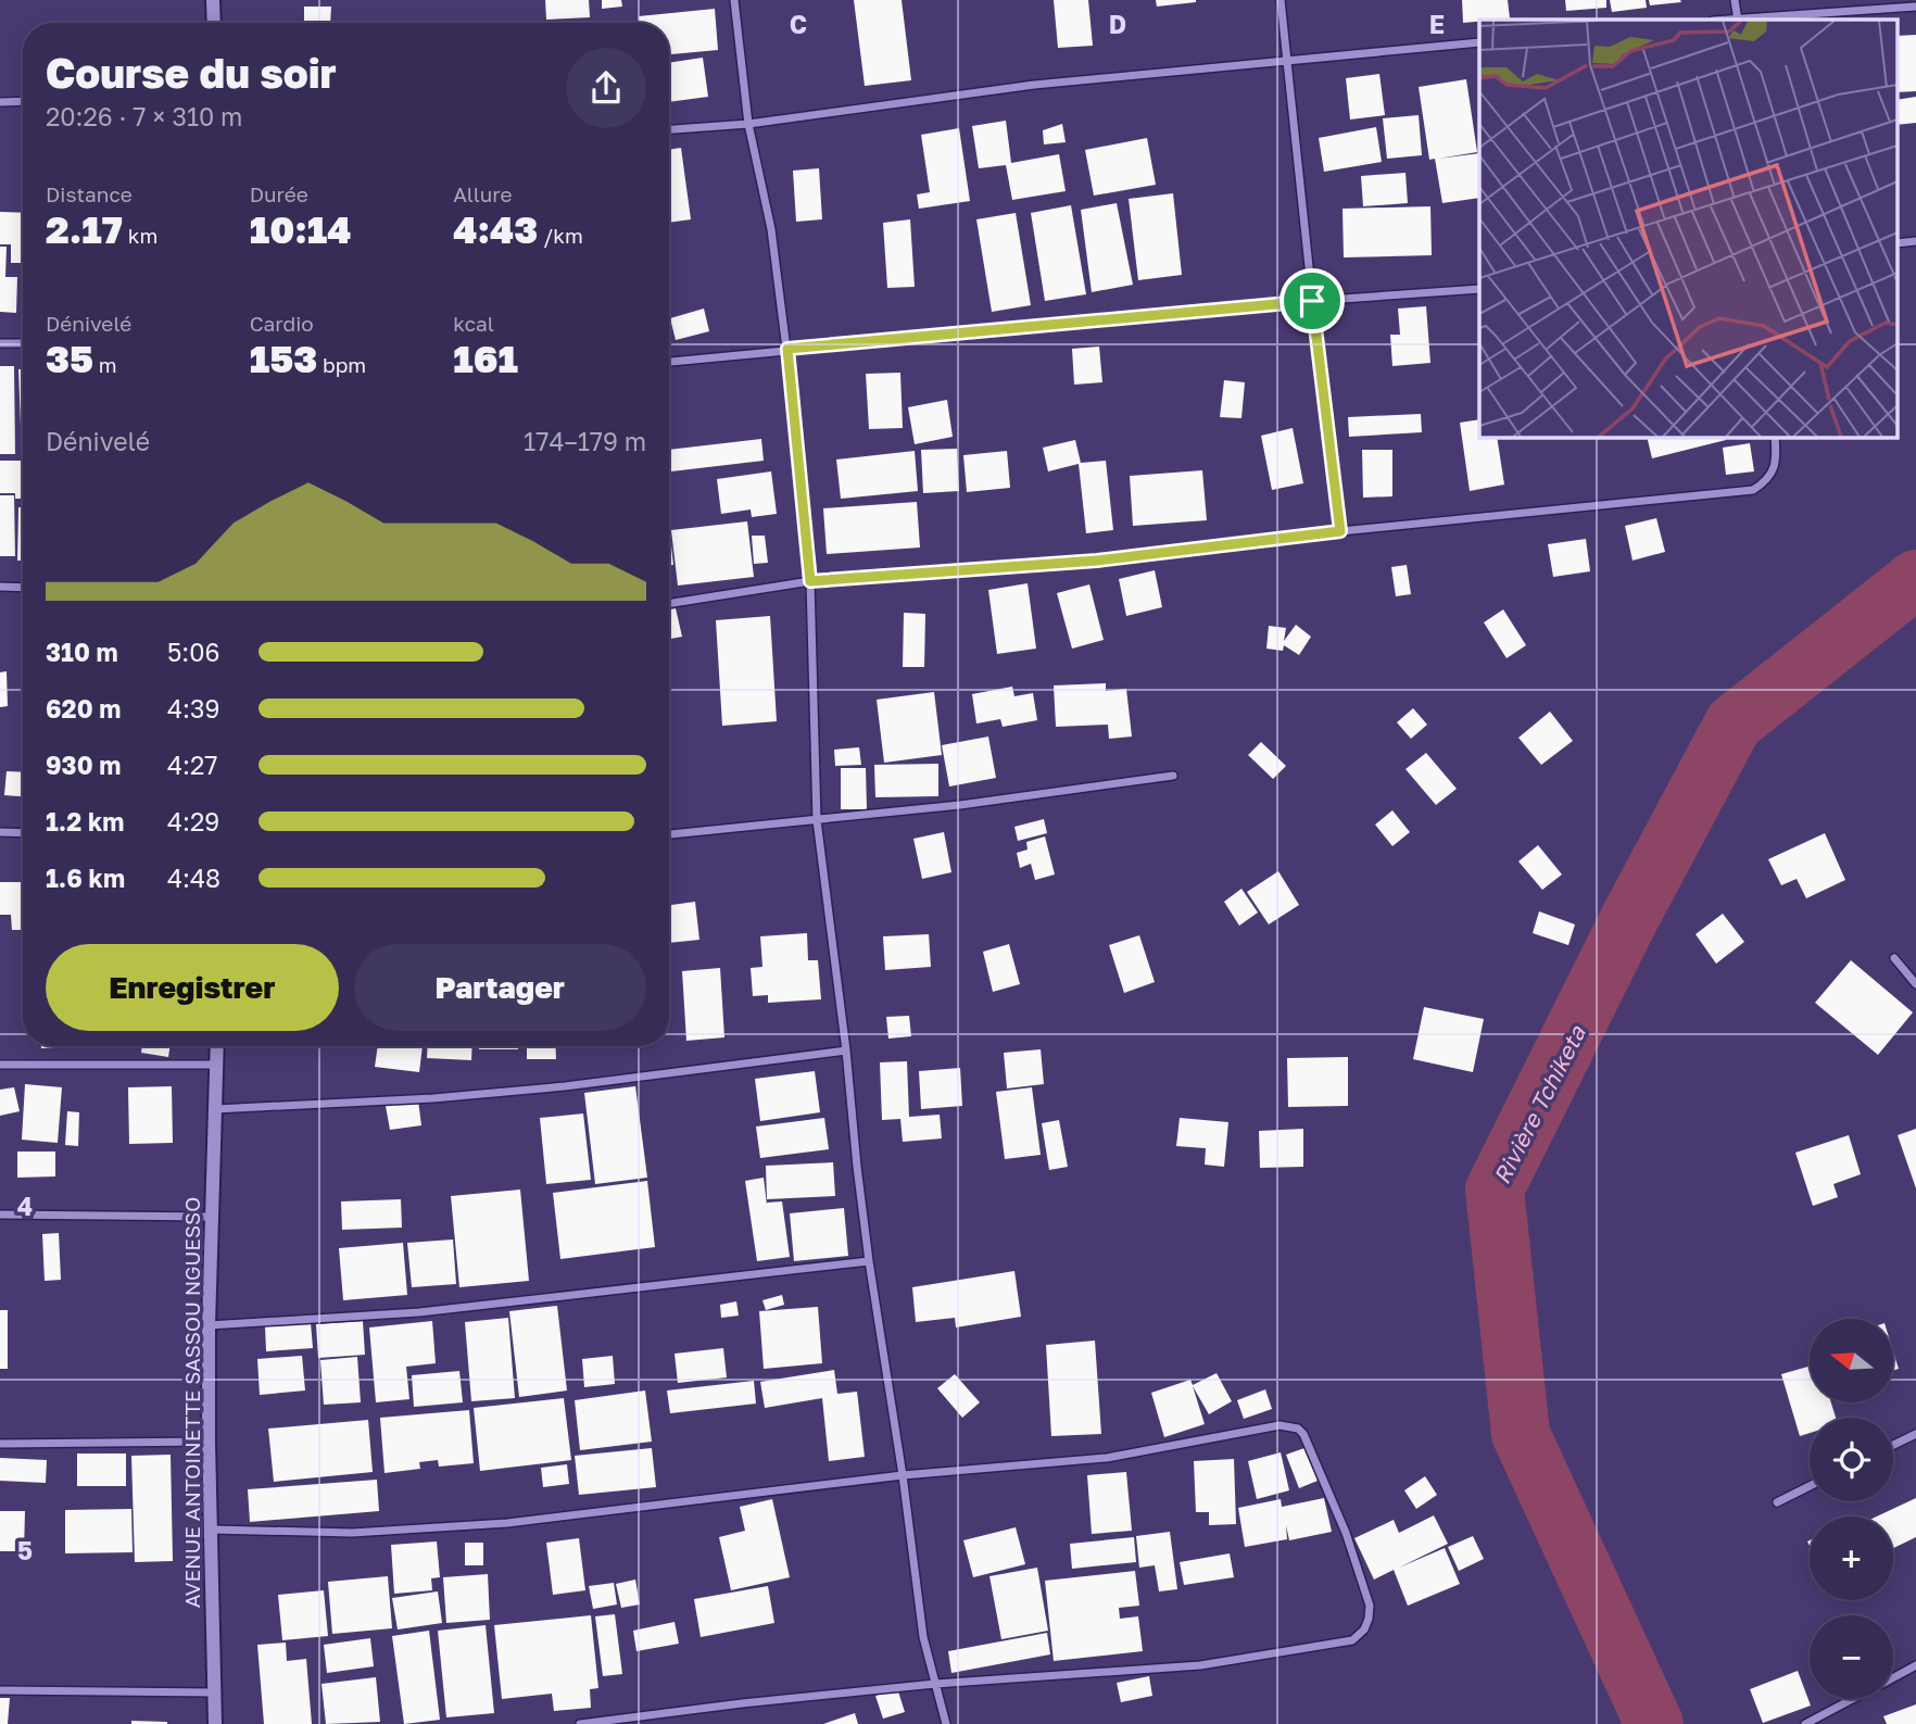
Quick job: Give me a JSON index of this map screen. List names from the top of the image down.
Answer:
{
  "streets": {
    "street": ["AVENUE ANTOINETTE SASSOU NGUESSO"]
  },
  "water": ["Rivière Tchiketa"],
  "north": "left",
  "page": {
    "heading": ["Course du soir", "20:26 · 7 × 310 m"],
    "stats": [
      ["Distance", "2.17 km"],
      ["Durée", "10:14"],
      ["Allure", "4:43 /km"],
      ["Dénivelé", "35 m"],
      ["Cardio", "153 bpm"],
      ["kcal", "161"]
    ],
    "chart": ["Dénivelé", "174–179 m"],
    "list": [
      {
        "name": "310 m",
        "note": "5:06"
      },
      {
        "name": "620 m",
        "note": "4:39"
      },
      {
        "name": "930 m",
        "note": "4:27"
      },
      {
        "name": "1.2 km",
        "note": "4:29"
      },
      {
        "name": "1.6 km",
        "note": "4:48"
      }
    ],
    "buttons": ["Enregistrer", "Partager"],
    "map_buttons": ["+", "−"]
  },
  "grid": {
    "columns": ["C", "D", "E"],
    "rows": ["4", "5"]
  }
}
